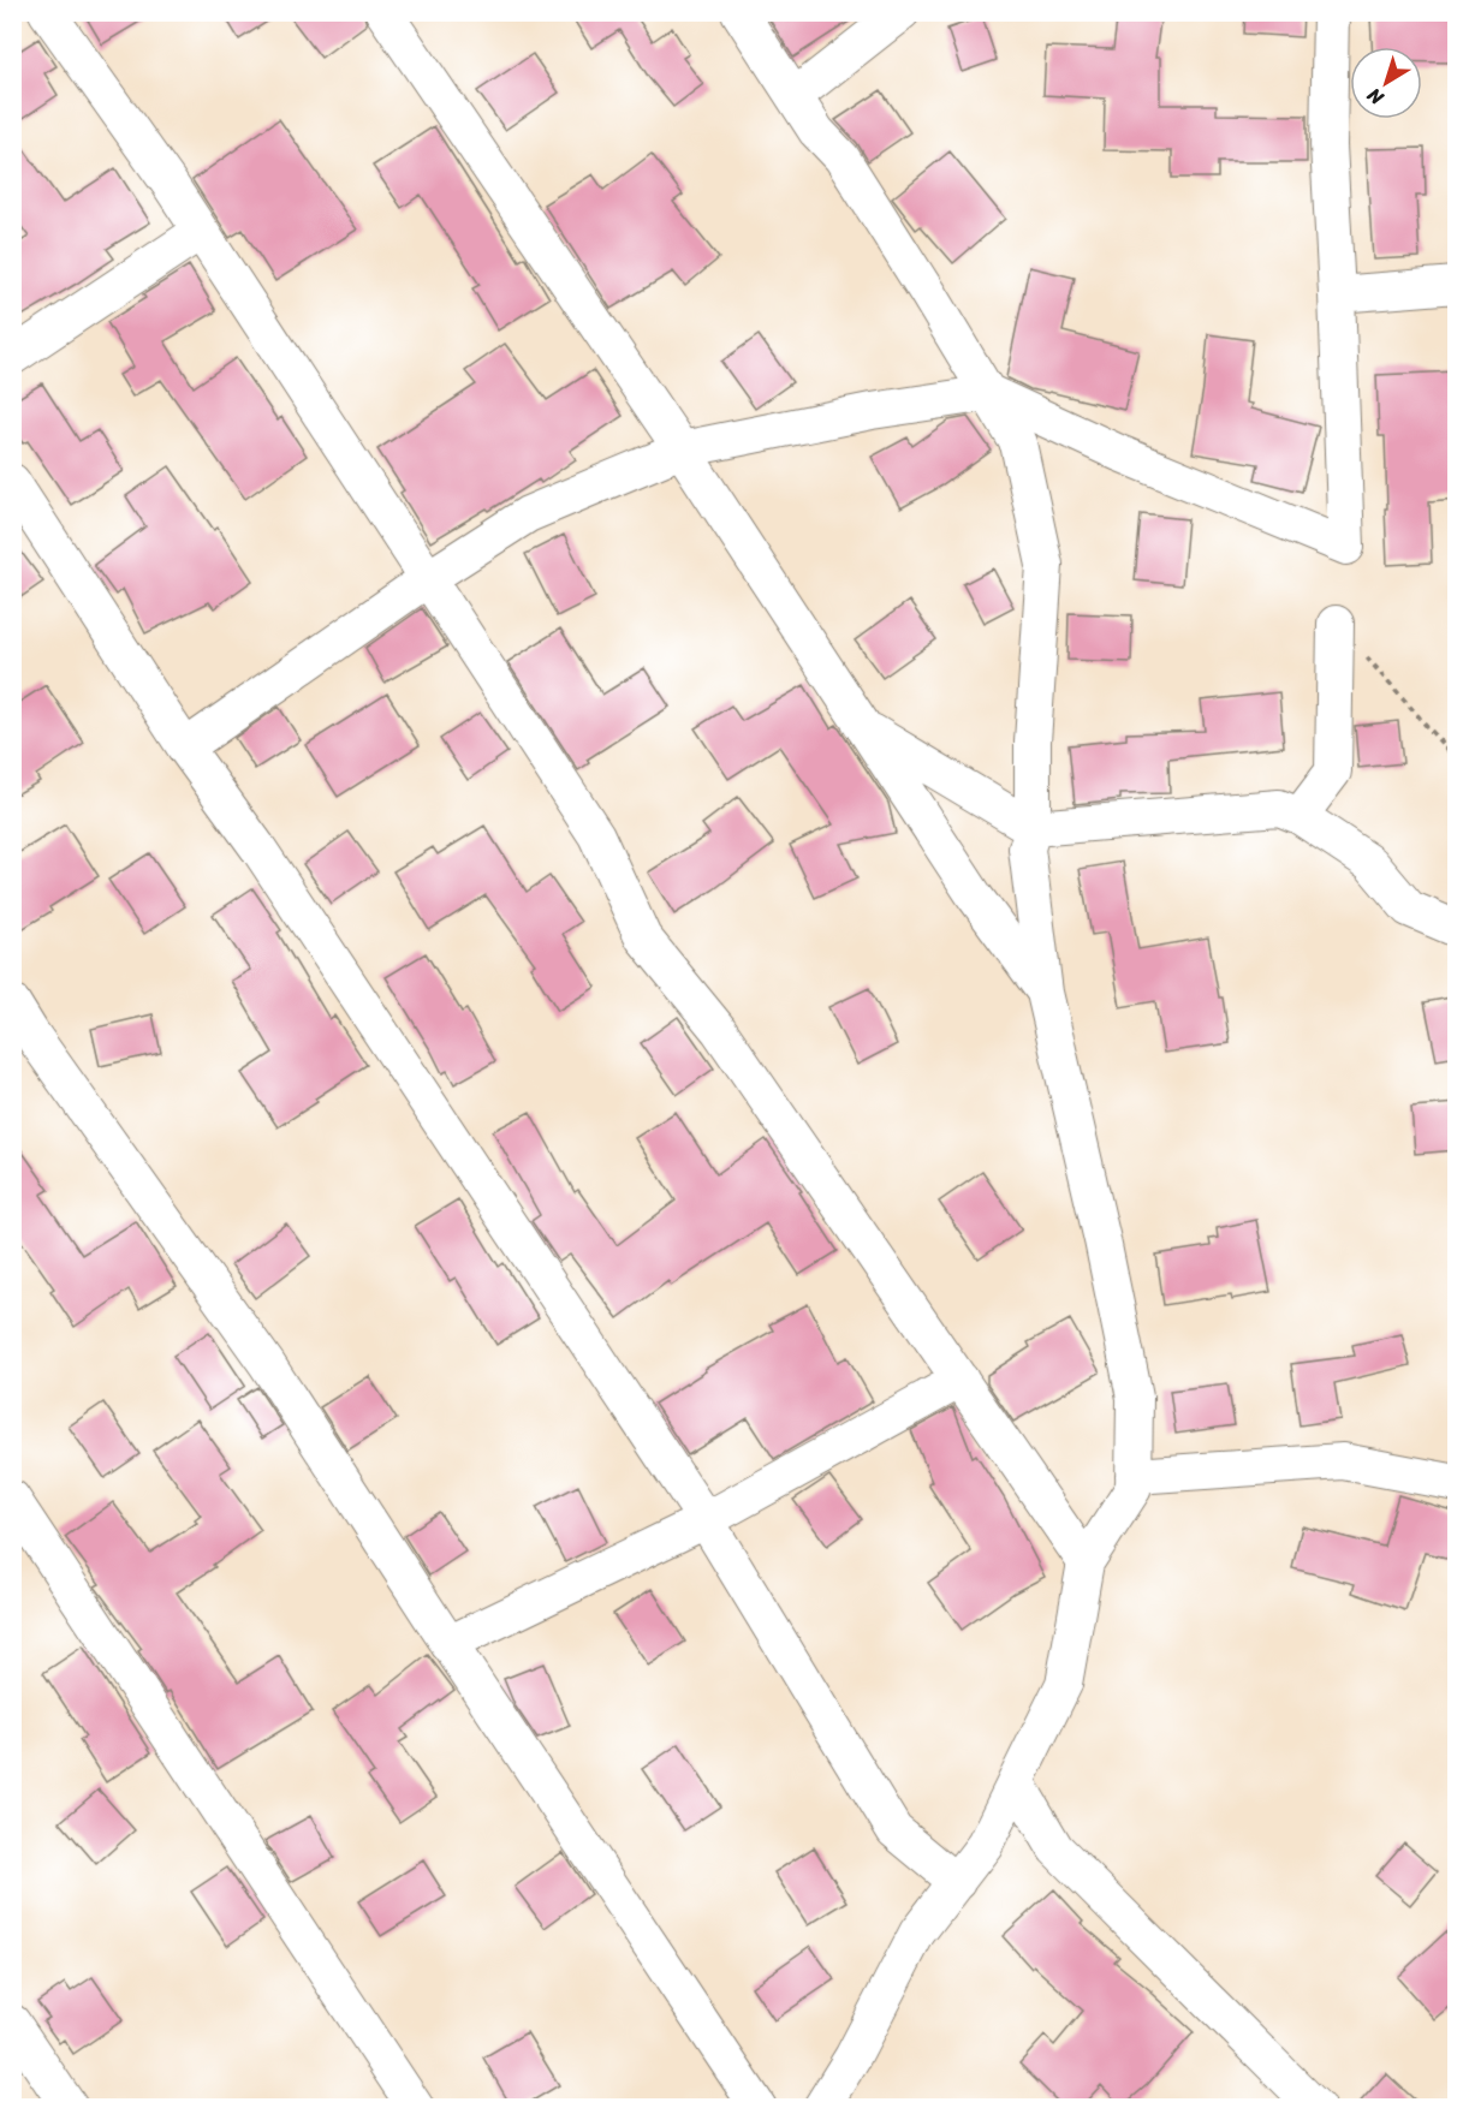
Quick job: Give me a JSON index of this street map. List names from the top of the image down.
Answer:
{
  "north": "bottom left"
}
